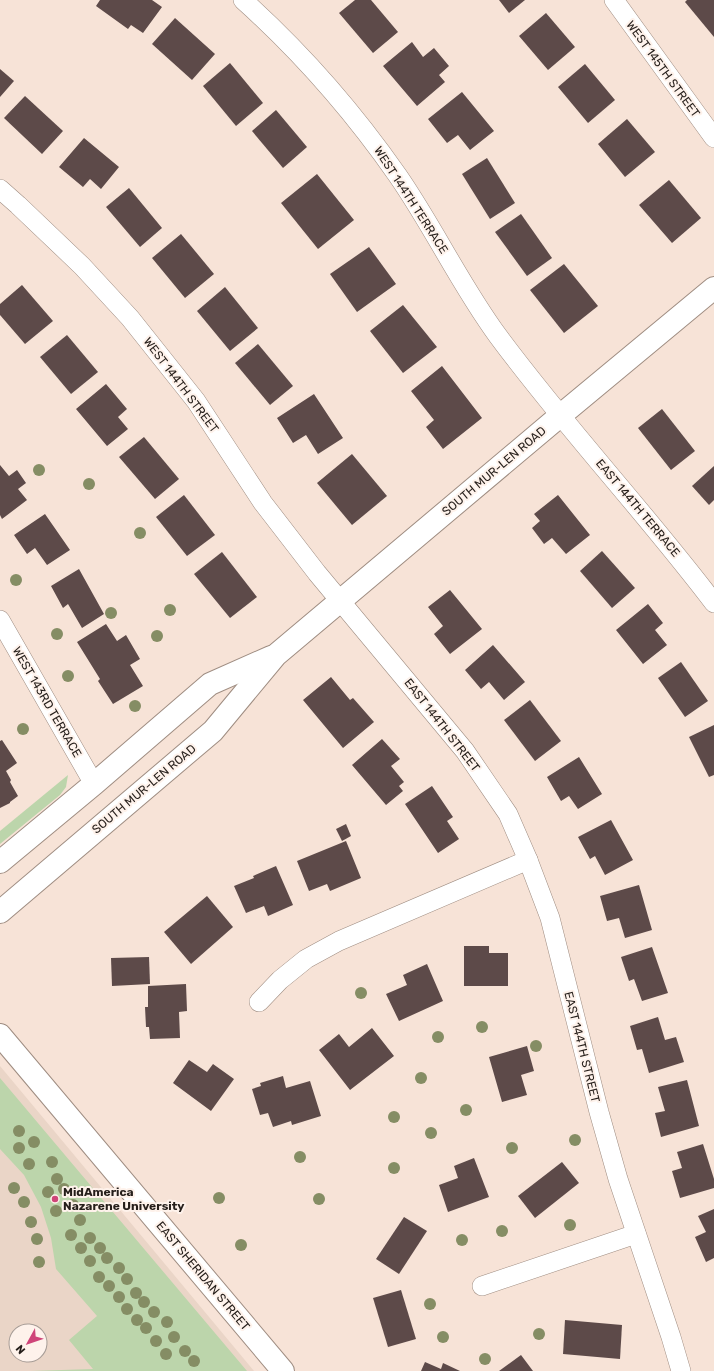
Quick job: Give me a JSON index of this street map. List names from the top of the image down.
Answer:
{
  "streets": {
    "main road": ["SOUTH MUR-LEN ROAD", "EAST SHERIDAN STREET"],
    "street": [
      "WEST 145TH STREET",
      "WEST 144TH TERRACE",
      "WEST 144TH STREET",
      "EAST 144TH TERRACE",
      "WEST 143RD TERRACE",
      "EAST 144TH STREET"
    ]
  },
  "crossings": [
    ["WEST 144TH TERRACE", "SOUTH MUR-LEN ROAD"],
    ["WEST 144TH TERRACE", "EAST 144TH TERRACE"],
    ["WEST 144TH STREET", "SOUTH MUR-LEN ROAD"],
    ["WEST 144TH STREET", "EAST 144TH STREET"],
    ["SOUTH MUR-LEN ROAD", "EAST 144TH TERRACE"],
    ["SOUTH MUR-LEN ROAD", "WEST 143RD TERRACE"],
    ["SOUTH MUR-LEN ROAD", "EAST 144TH STREET"]
  ],
  "places": ["MidAmerica Nazarene University"],
  "north": "bottom left"
}
